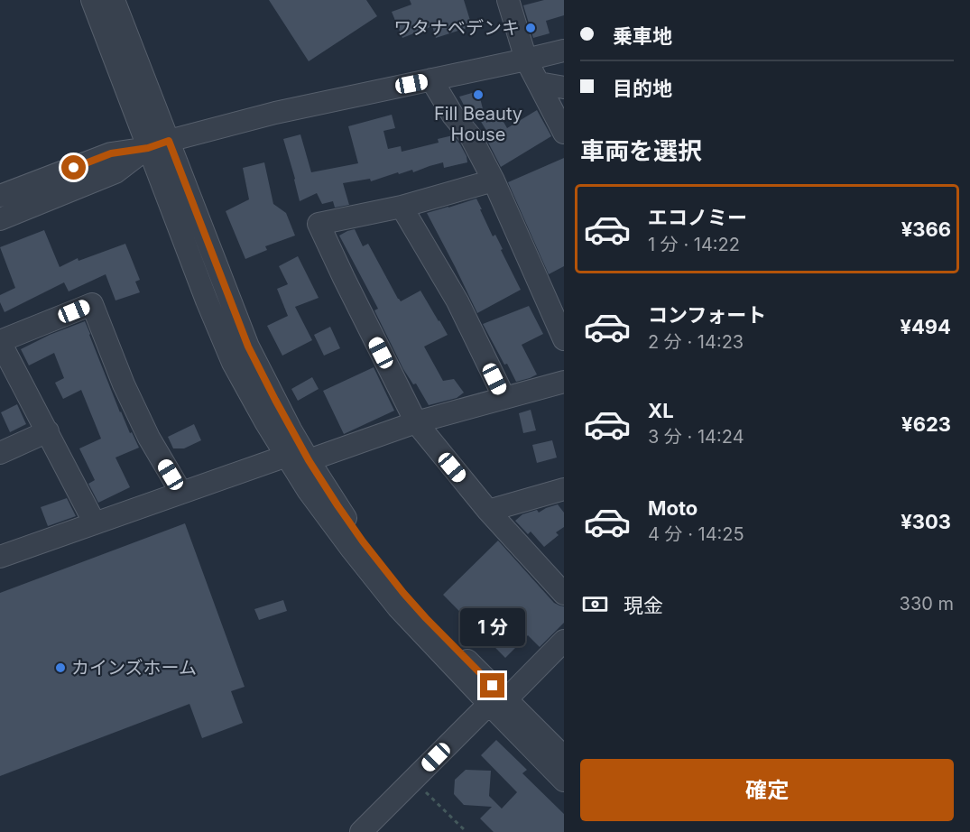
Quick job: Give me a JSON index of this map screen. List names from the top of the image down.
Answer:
{
  "places": ["ワタナベデンキ", "Fill Beauty House", "カインズホーム"],
  "page": {
    "banner": ["乗車地", "目的地"],
    "heading": "車両を選択",
    "list": [
      {
        "name": "エコノミー",
        "note": "1 分 · 14:22",
        "value": "¥366"
      },
      {
        "name": "コンフォート",
        "note": "2 分 · 14:23",
        "value": "¥494"
      },
      {
        "name": "XL",
        "note": "3 分 · 14:24",
        "value": "¥623"
      },
      {
        "name": "Moto",
        "note": "4 分 · 14:25",
        "value": "¥303"
      }
    ],
    "pay": ["現金", "330 m"],
    "bubble": "1 分",
    "buttons": "確定"
  }
}
